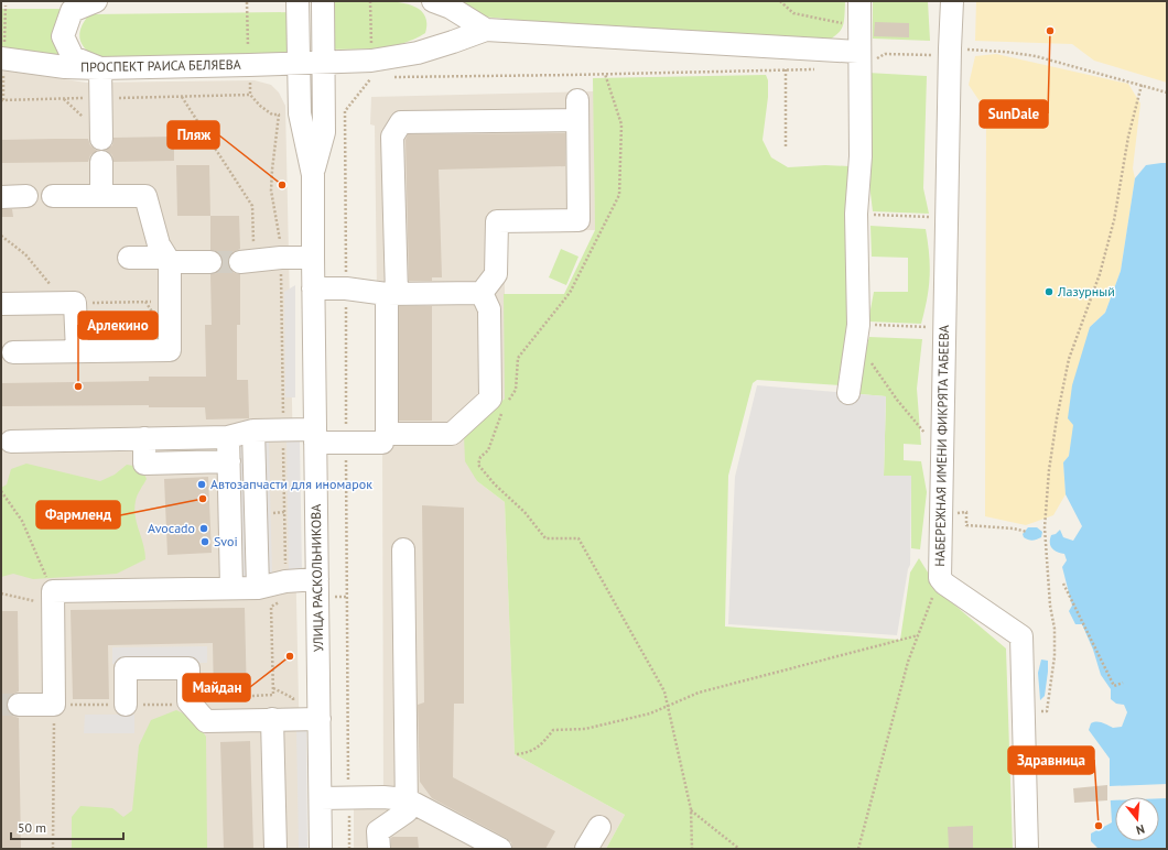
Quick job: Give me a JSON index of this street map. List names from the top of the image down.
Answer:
{
  "streets": {
    "street": ["ПРОСПЕКТ РАИСА БЕЛЯЕВА", "НАБЕРЕЖНАЯ ИМЕНИ ФИКРЯТА ТАБЕЕВА", "УЛИЦА РАСКОЛЬНИКОВА"]
  },
  "crossings": [
    ["ПРОСПЕКТ РАИСА БЕЛЯЕВА", "УЛИЦА РАСКОЛЬНИКОВА"]
  ],
  "places": [
    "SunDale",
    "Пляж",
    "Лазурный",
    "Арлекино",
    "Автозапчасти для иномарок",
    "Фармленд",
    "Avocado",
    "Svoi",
    "Майдан",
    "Здравница"
  ],
  "scale_bar": "50 m",
  "north": "bottom"
}
